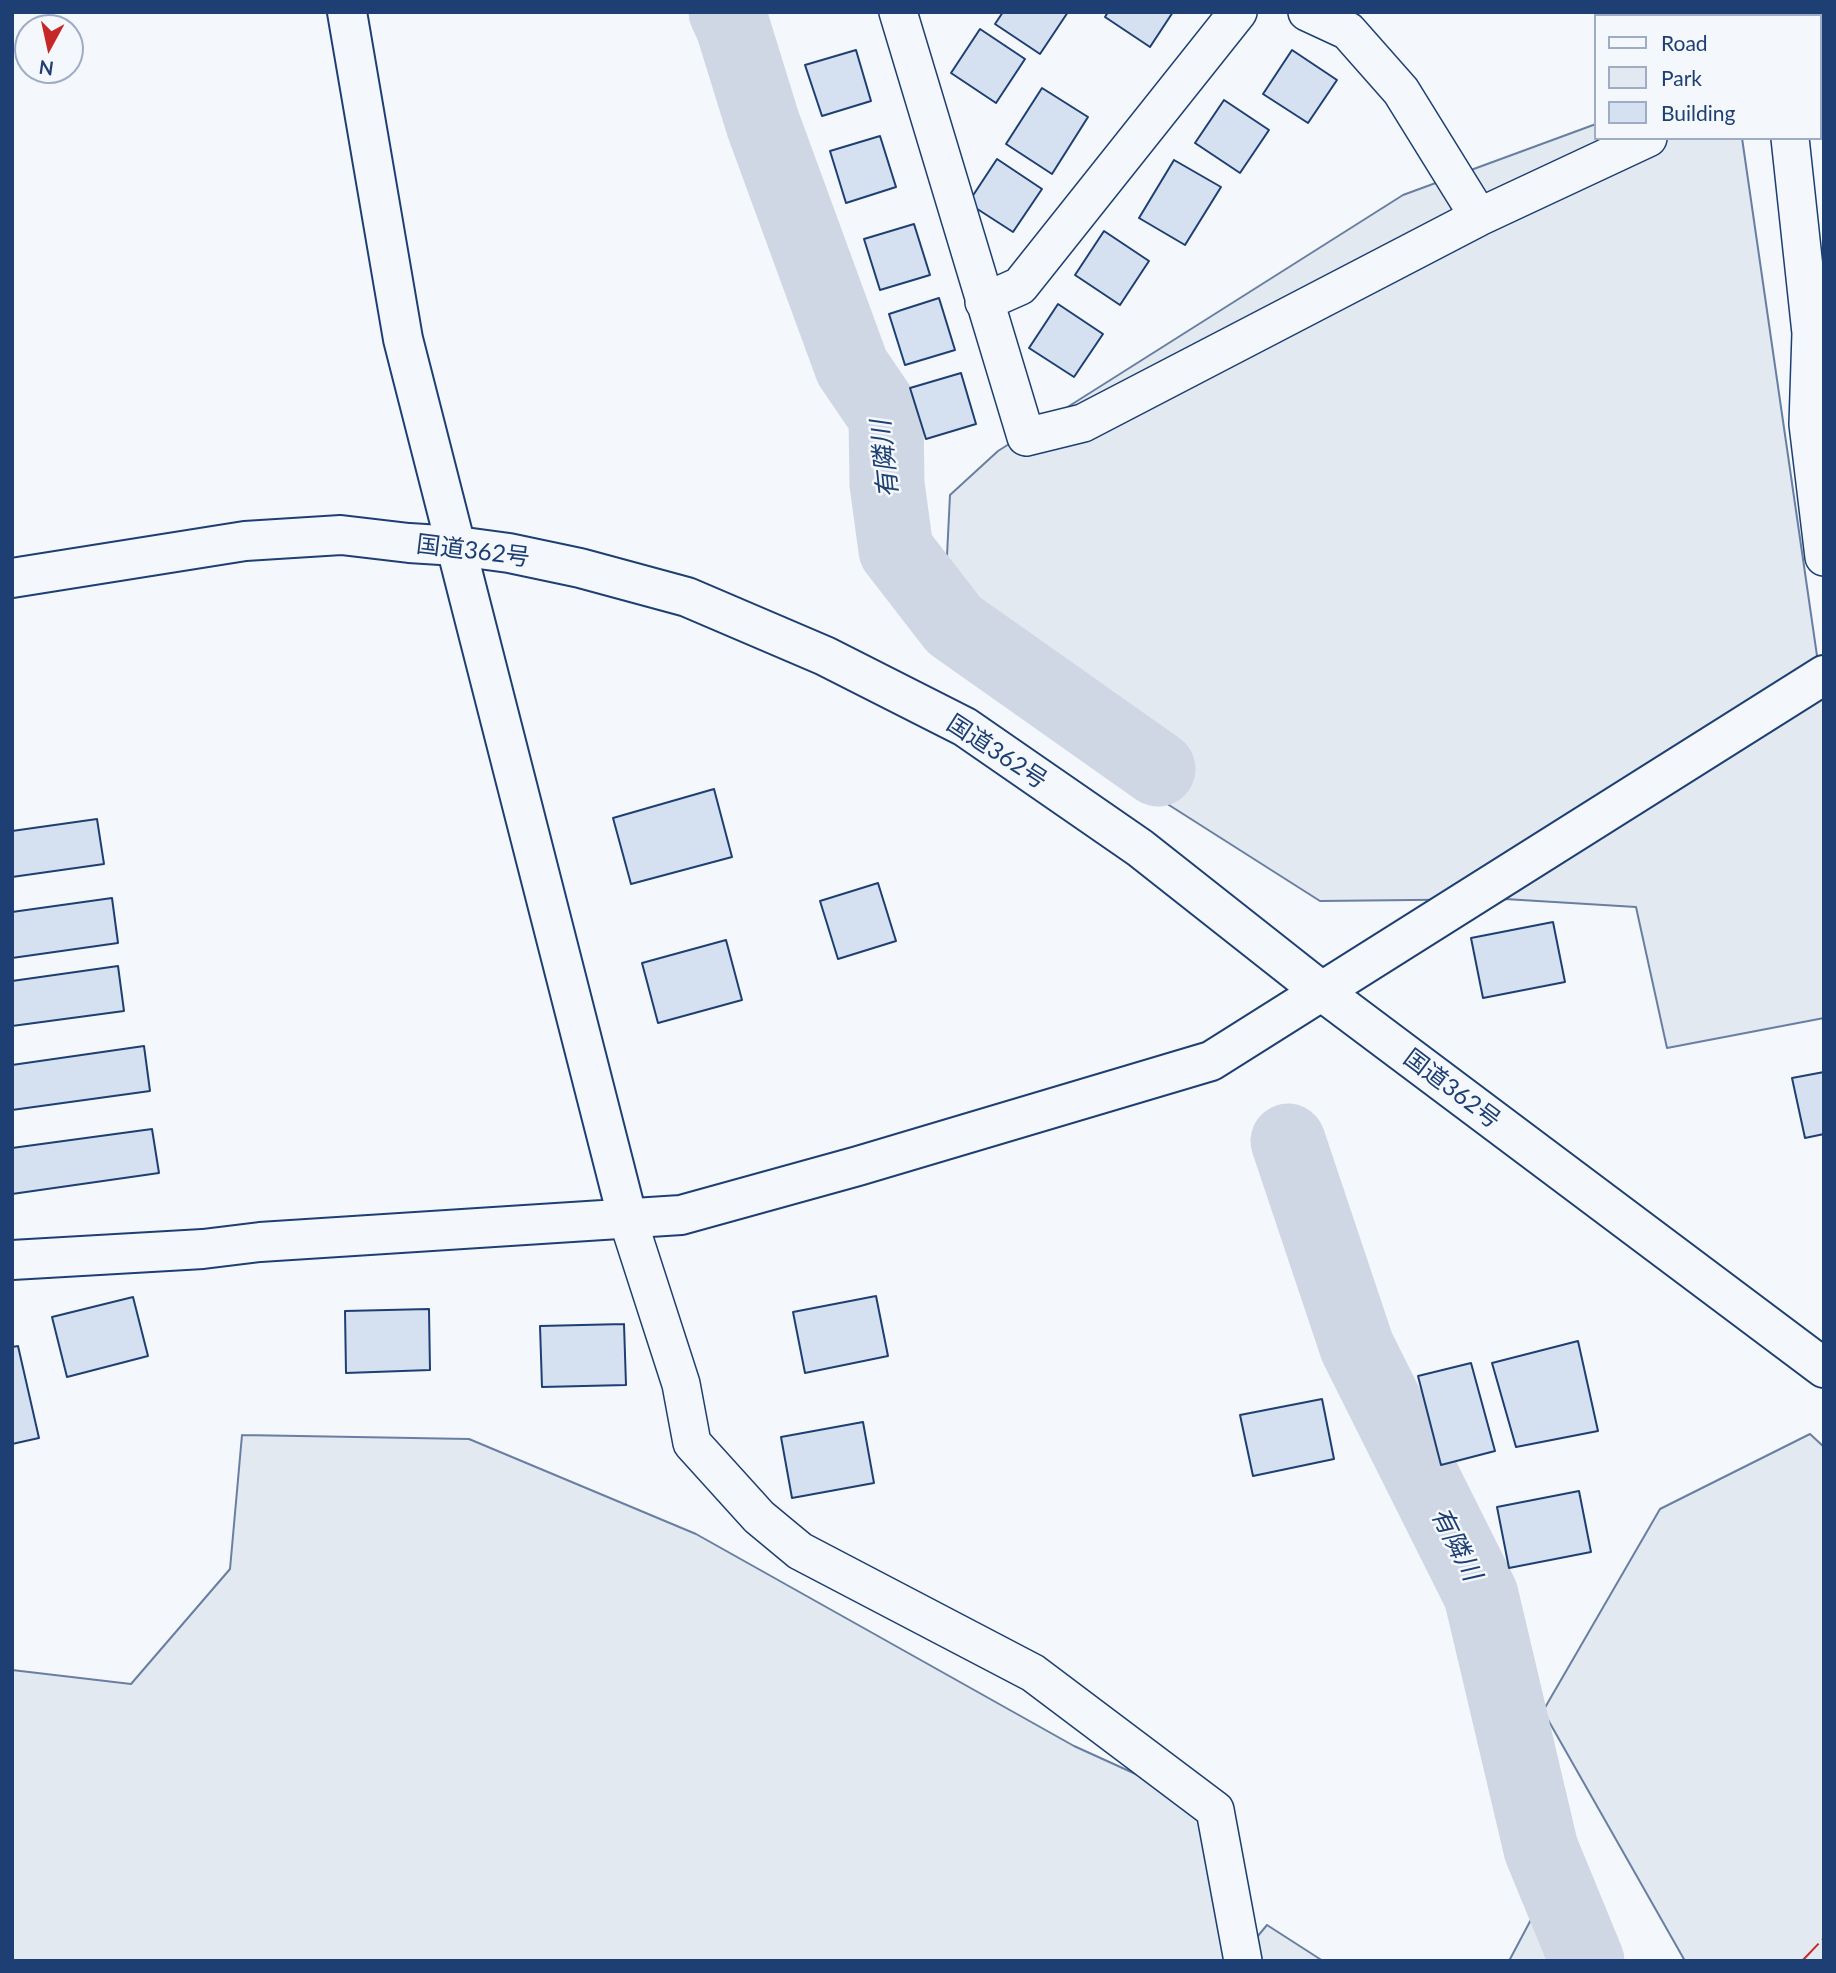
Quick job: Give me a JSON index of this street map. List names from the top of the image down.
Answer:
{
  "streets": {
    "main road": ["国道362号"]
  },
  "water": ["有隣川"],
  "legend": ["Road", "Park", "Building"],
  "north": "bottom"
}
